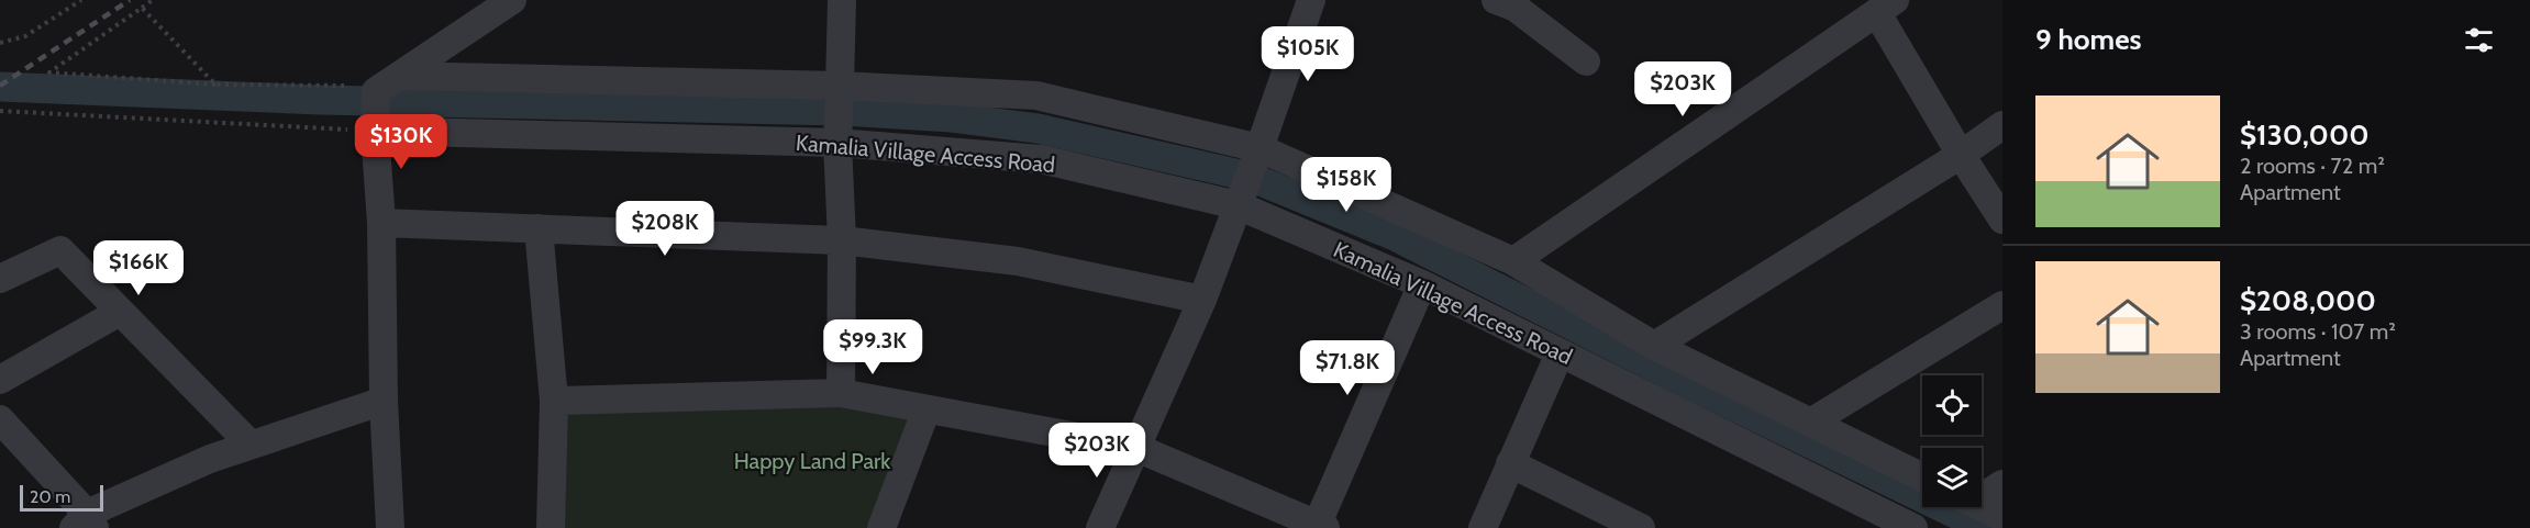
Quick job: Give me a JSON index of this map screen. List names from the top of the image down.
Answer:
{
  "streets": {
    "street": ["Kamalia Village Access Road"]
  },
  "parks": ["Happy Land Park"],
  "scale_bar": "20 m",
  "page": {
    "heading": "9 homes",
    "price": [
      "$105K",
      "$203K",
      "$130K",
      "$158K",
      "$208K",
      "$166K",
      "$99.3K",
      "$71.8K",
      "$203K"
    ],
    "list": [
      {
        "name": "$130,000",
        "note": "2 rooms · 72 m² · Apartment"
      },
      {
        "name": "$208,000",
        "note": "3 rooms · 107 m² · Apartment"
      }
    ],
    "scale": "20 m"
  }
}
